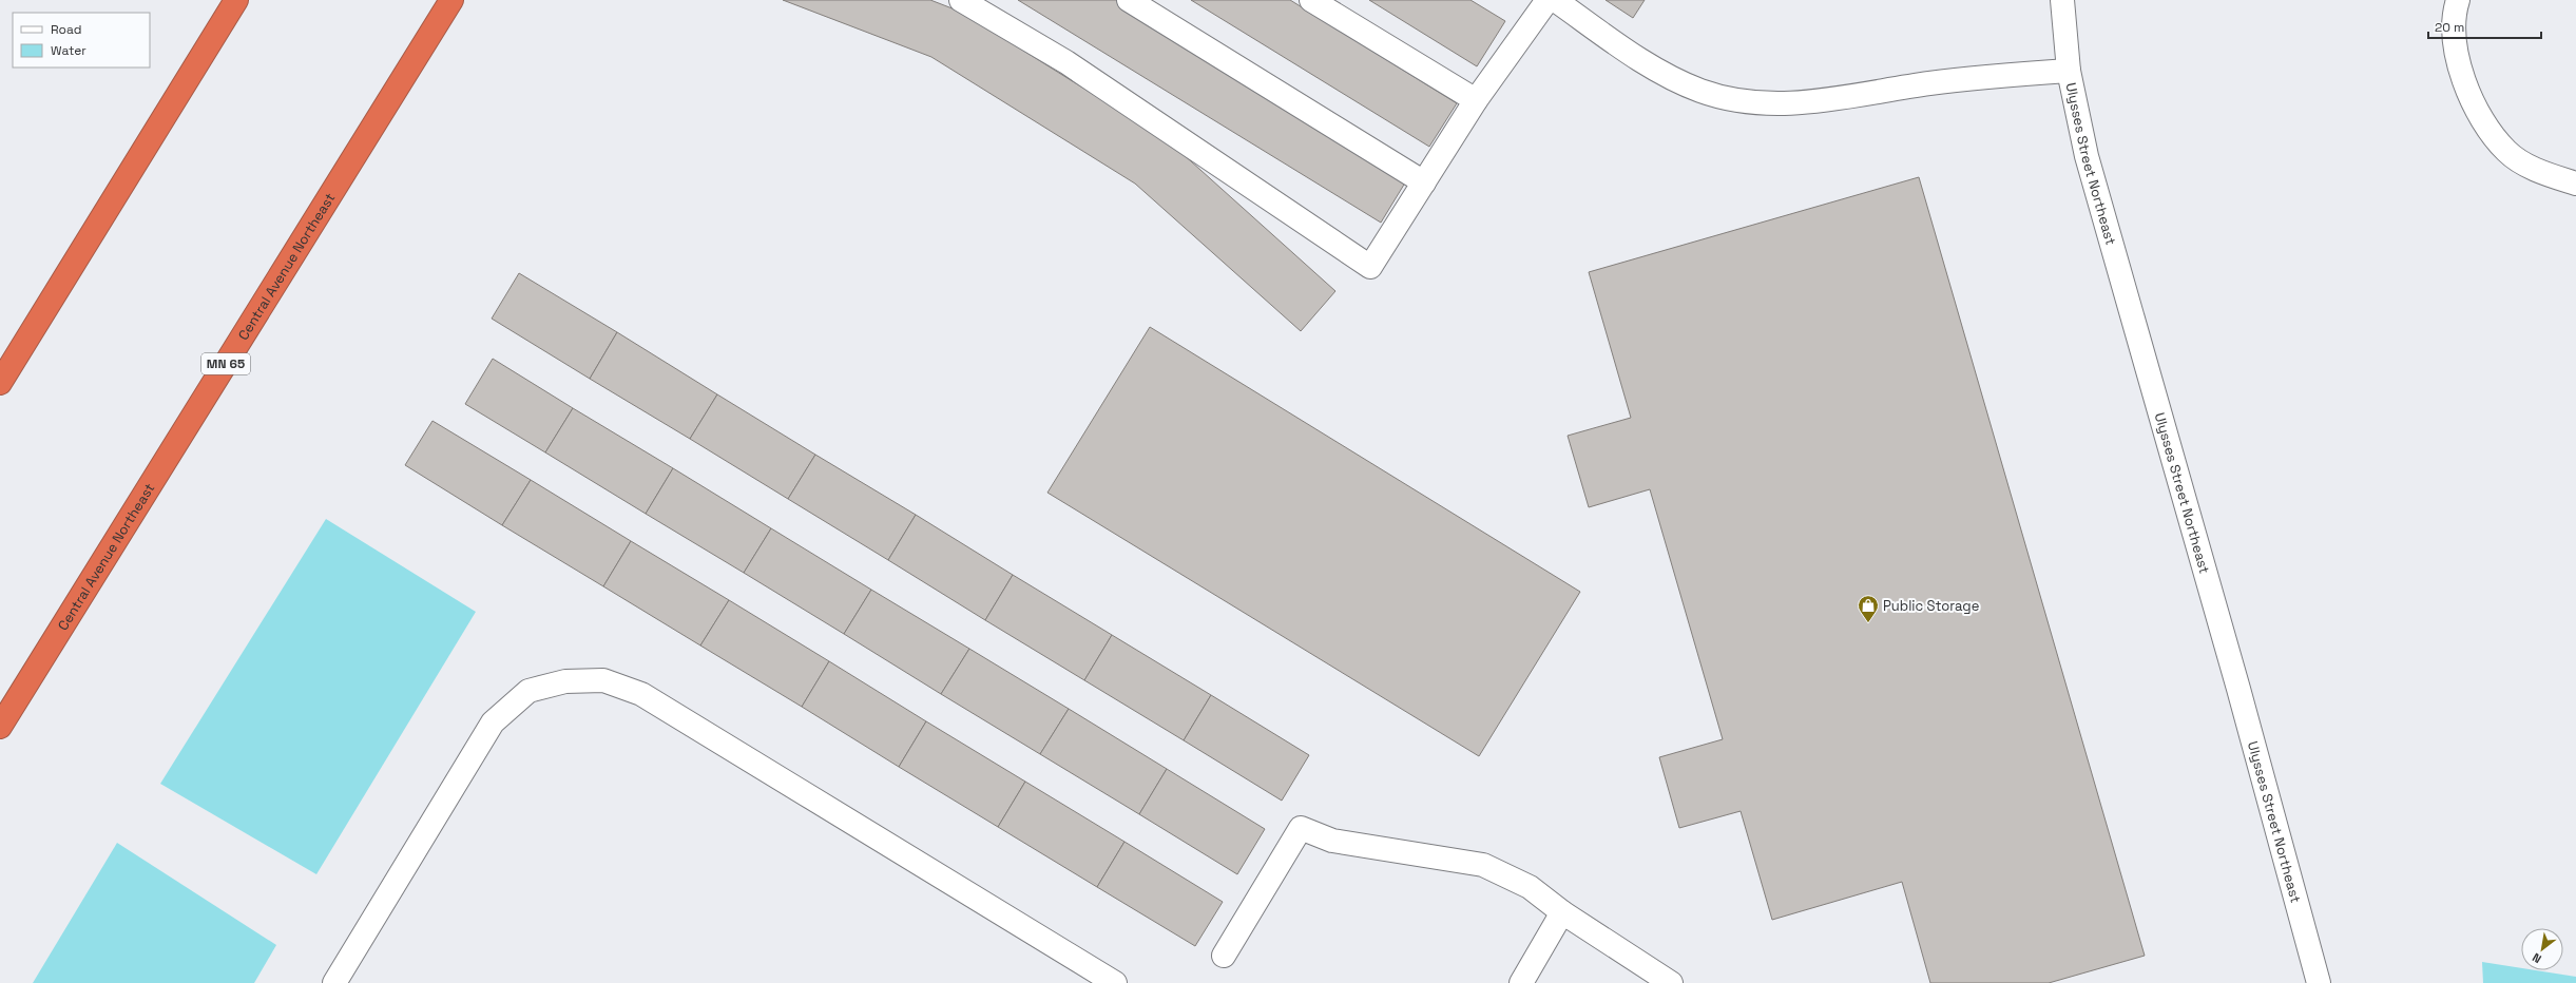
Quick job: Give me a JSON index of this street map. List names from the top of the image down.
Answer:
{
  "streets": {
    "highway": ["Central Avenue Northeast", "MN 65"],
    "street": ["Ulysses Street Northeast"]
  },
  "places": {
    "shop": ["Public Storage"]
  },
  "legend": ["Road", "Water"],
  "scale_bar": "20 m",
  "north": "bottom left"
}
